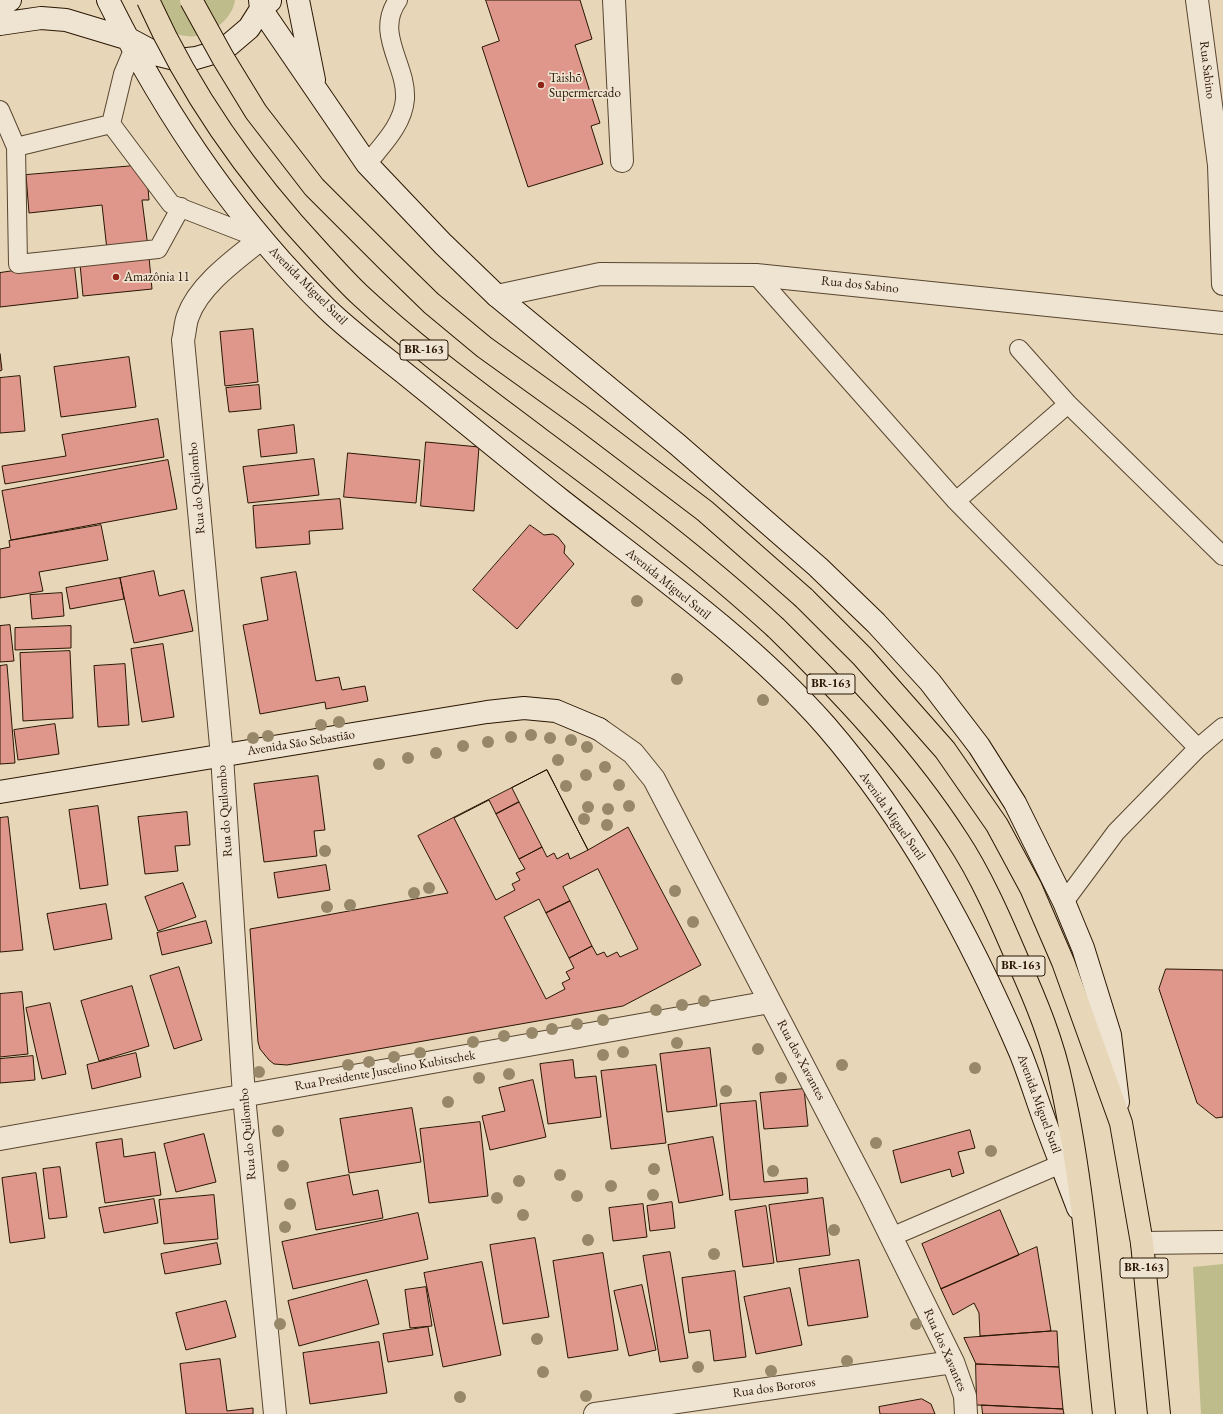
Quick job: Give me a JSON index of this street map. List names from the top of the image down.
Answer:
{
  "streets": {
    "highway": ["Avenida Miguel Sutil", "BR-163"],
    "street": [
      "Rua Sabino",
      "Rua dos Sabino",
      "Rua do Quilombo",
      "Avenida São Sebastião",
      "Rua dos Xavantes",
      "Rua Presidente Juscelino Kubitschek",
      "Rua dos Bororos"
    ]
  },
  "crossings": [
    ["Avenida Miguel Sutil", "Rua do Quilombo"],
    ["Rua do Quilombo", "Avenida São Sebastião"],
    ["Rua do Quilombo", "Rua Presidente Juscelino Kubitschek"],
    ["Avenida São Sebastião", "Rua dos Xavantes"],
    ["Rua dos Xavantes", "Rua Presidente Juscelino Kubitschek"],
    ["Rua dos Xavantes", "Rua dos Bororos"]
  ],
  "places": ["Taishō Supermercado", "Amazônia 11"]
}
